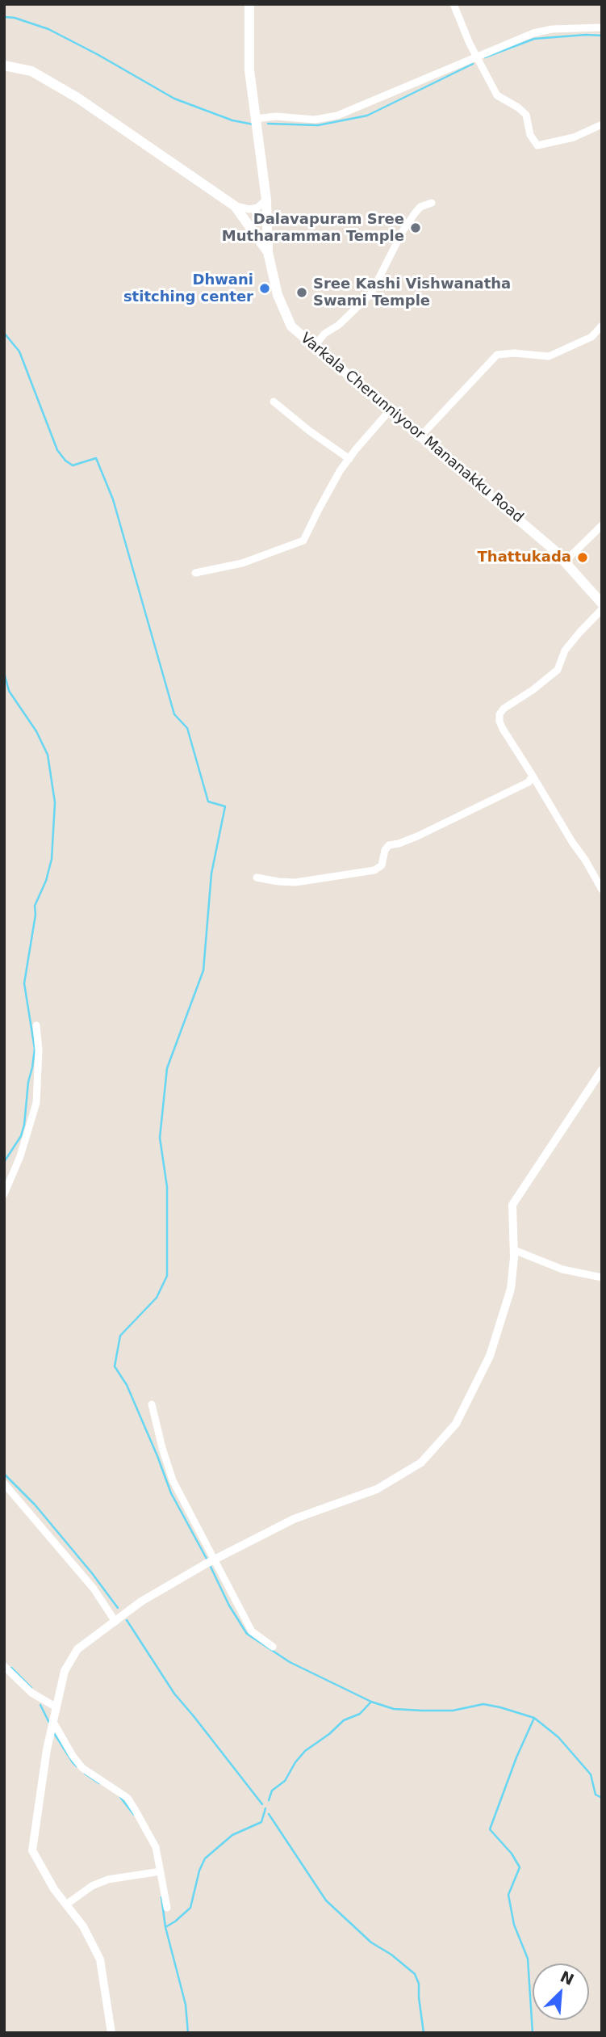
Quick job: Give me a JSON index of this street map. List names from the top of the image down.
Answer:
{
  "streets": {
    "main road": ["Varkala Cherunniyoor Mananakku Road"]
  },
  "places": [
    "Dalavapuram Sree Mutharamman Temple",
    "Dhwani stitching center",
    "Sree Kashi Vishwanatha Swami Temple",
    "Thattukada"
  ],
  "north": "top right"
}
